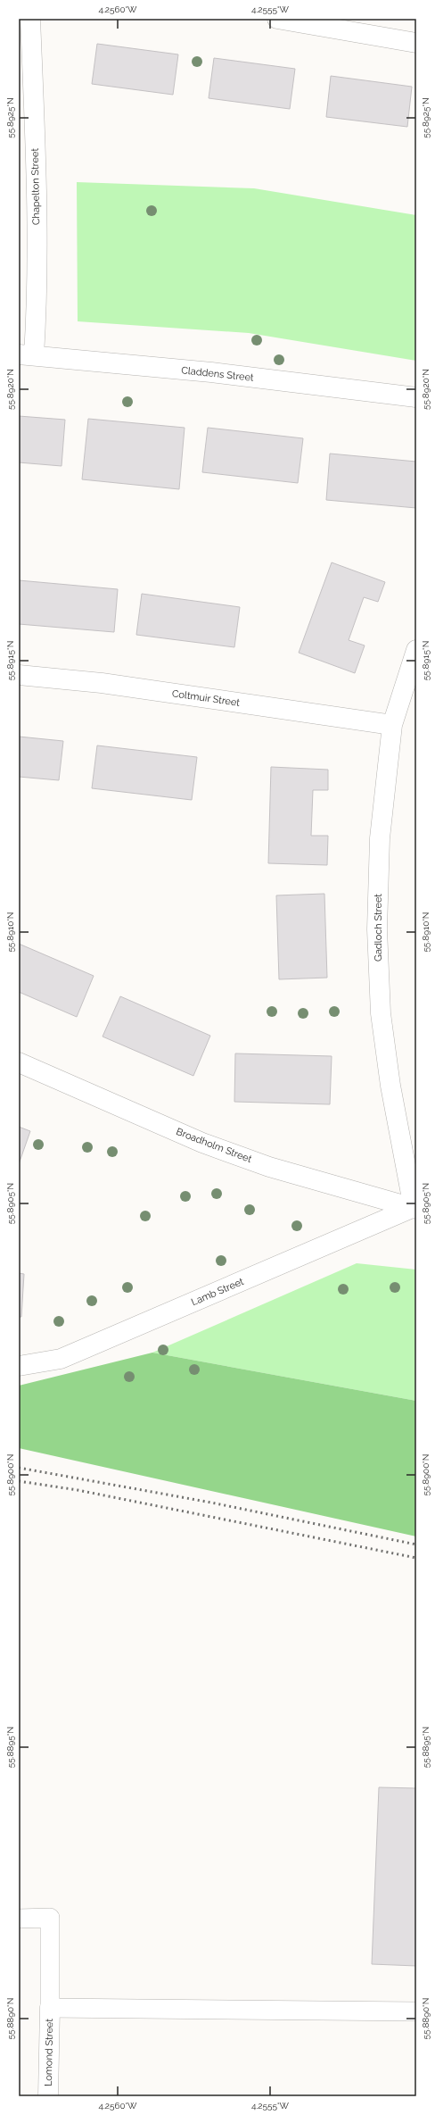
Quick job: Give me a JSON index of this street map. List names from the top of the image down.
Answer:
{
  "streets": {
    "street": [
      "Chapelton Street",
      "Claddens Street",
      "Coltmuir Street",
      "Gadloch Street",
      "Broadholm Street",
      "Lamb Street",
      "Lomond Street"
    ]
  },
  "crossings": [
    ["Chapelton Street", "Claddens Street"],
    ["Coltmuir Street", "Gadloch Street"],
    ["Gadloch Street", "Broadholm Street"],
    ["Gadloch Street", "Lamb Street"],
    ["Broadholm Street", "Lamb Street"]
  ],
  "coordinates": [
    "4.2560°W",
    "4.2555°W",
    "55.8925°N",
    "55.8920°N",
    "55.8915°N",
    "55.8910°N",
    "55.8905°N",
    "55.8900°N",
    "55.8895°N",
    "55.8890°N"
  ]
}
